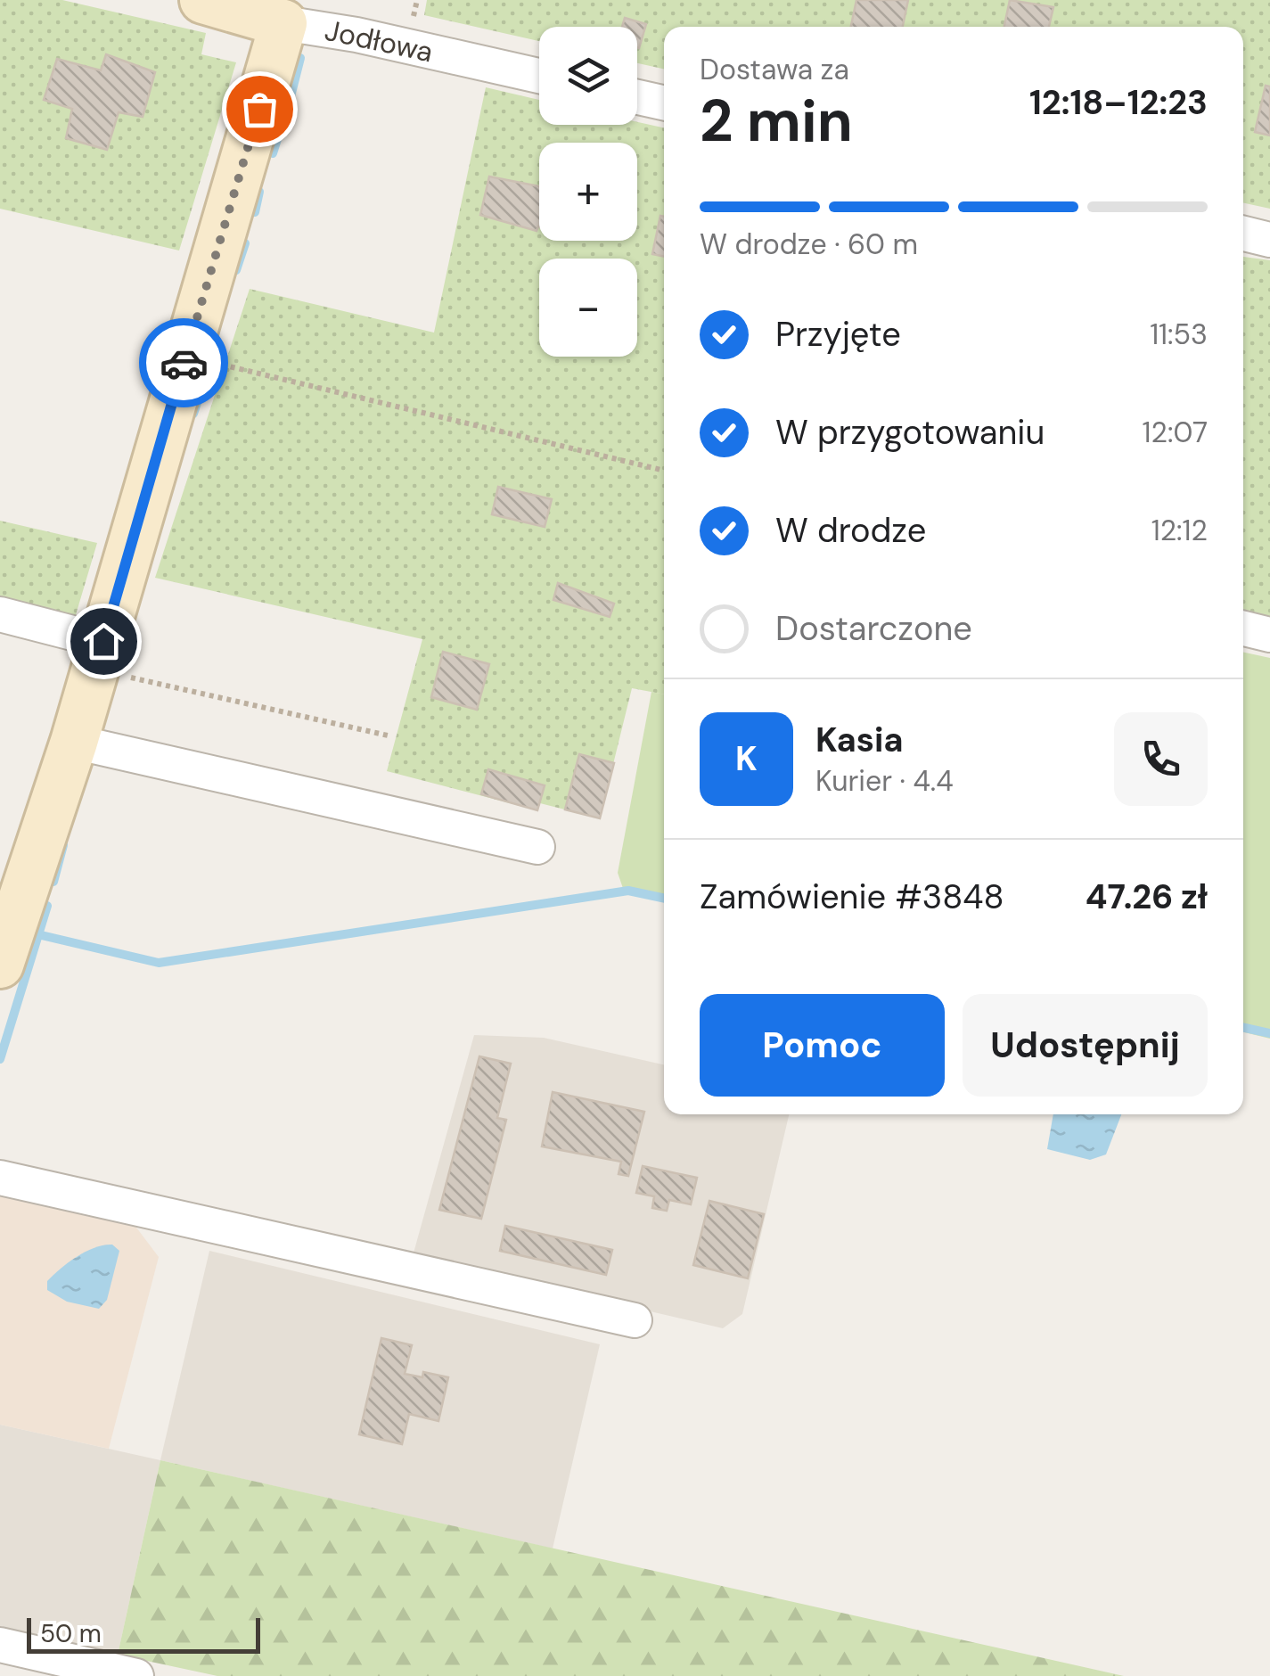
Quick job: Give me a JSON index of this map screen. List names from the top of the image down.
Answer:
{
  "streets": {
    "street": ["Jodłowa"]
  },
  "scale_bar": "50 m",
  "page": {
    "map_buttons": ["+", "−"],
    "heading": ["2 min", "Dostawa za", "12:18–12:23"],
    "panel": [
      "Kasia",
      "Kurier · 4.4",
      "Zamówienie #3848",
      "47.26 zł"
    ],
    "bar": "W drodze · 60 m",
    "list": [
      ["Przyjęte", "11:53"],
      ["W przygotowaniu", "12:07"],
      ["W drodze", "12:12"],
      "Dostarczone"
    ],
    "round": "K",
    "buttons": ["Pomoc", "Udostępnij"],
    "scale": "50 m"
  }
}
